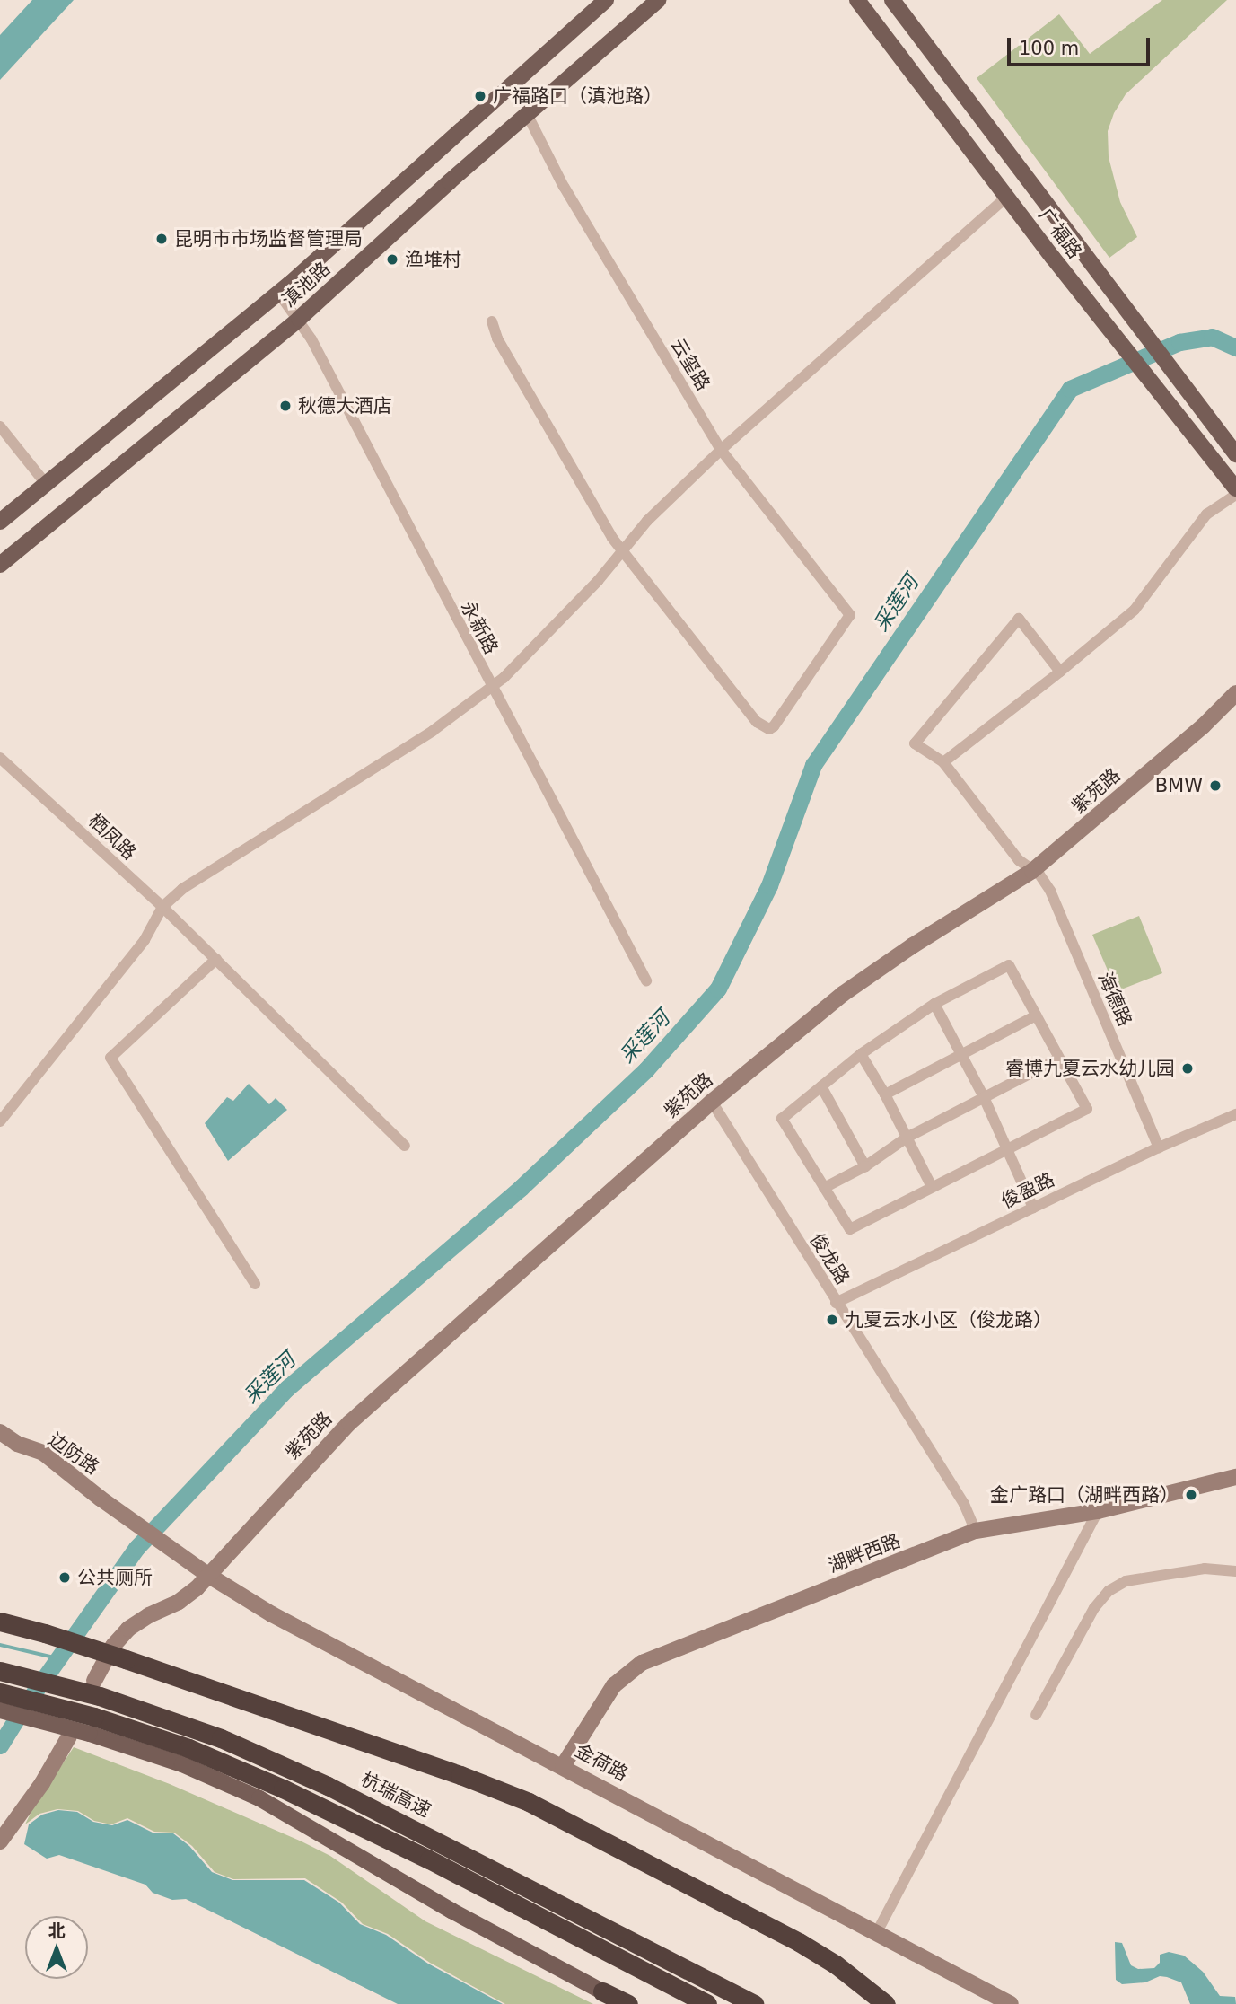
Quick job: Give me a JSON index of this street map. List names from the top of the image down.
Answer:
{
  "streets": {
    "highway": ["杭瑞高速"],
    "main road": ["广福路", "滇池路"],
    "street": [
      "云玺路",
      "永新路",
      "紫苑路",
      "栖凤路",
      "海德路",
      "俊盈路",
      "俊龙路",
      "边防路",
      "湖畔西路",
      "金荷路"
    ]
  },
  "crossings": [
    ["滇池路", "云玺路"],
    ["滇池路", "永新路"],
    ["紫苑路", "海德路"],
    ["紫苑路", "俊龙路"],
    ["紫苑路", "金荷路"],
    ["紫苑路", "杭瑞高速"],
    ["海德路", "俊盈路"],
    ["俊盈路", "俊龙路"],
    ["俊龙路", "湖畔西路"],
    ["边防路", "金荷路"],
    ["湖畔西路", "金荷路"]
  ],
  "water": ["采莲河"],
  "places": [
    "广福路口（滇池路）",
    "昆明市市场监督管理局",
    "渔堆村",
    "秋德大酒店",
    "BMW",
    "睿博九夏云水幼儿园",
    "九夏云水小区（俊龙路）",
    "金广路口（湖畔西路）",
    "公共厕所"
  ],
  "scale_bar": "100 m",
  "north": "top"
}
